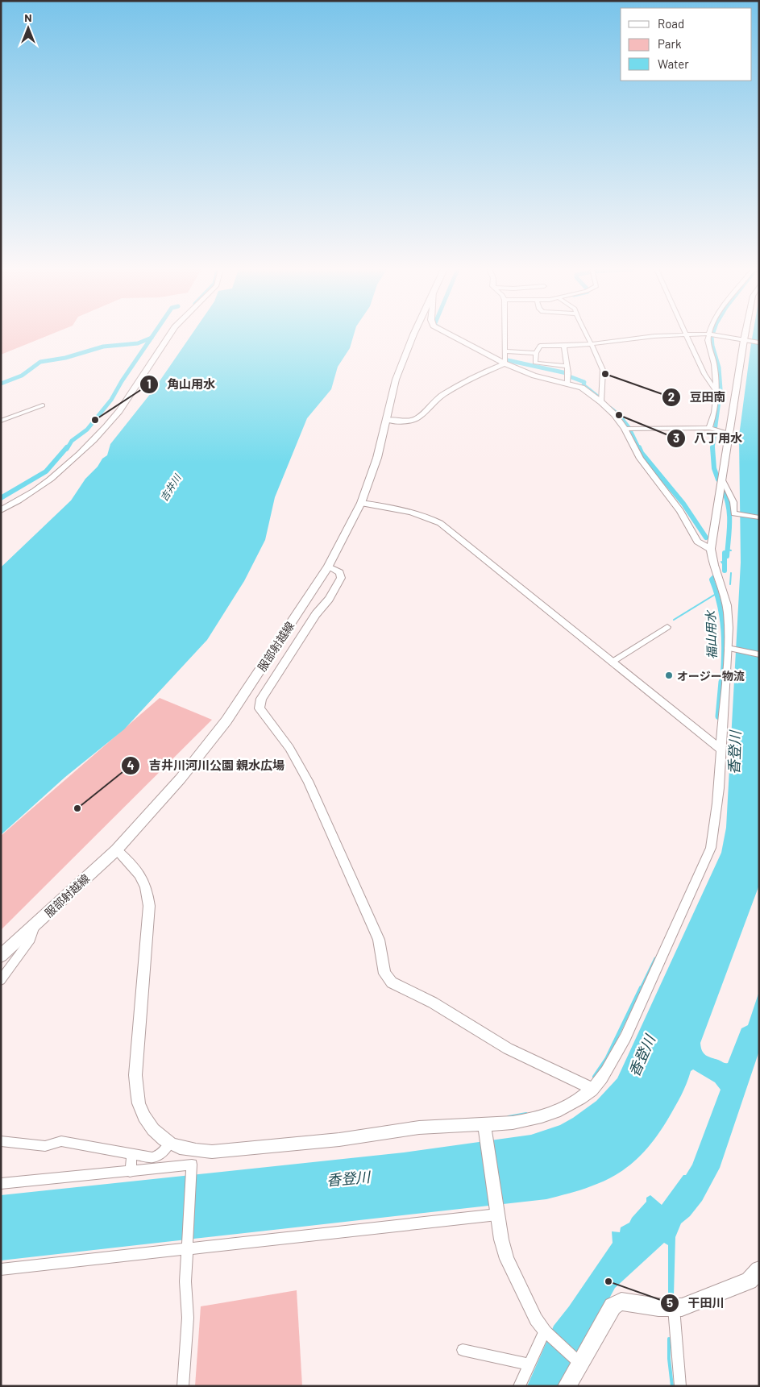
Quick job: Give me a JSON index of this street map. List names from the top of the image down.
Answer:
{
  "streets": {
    "main road": ["服部射越線"]
  },
  "water": ["吉井川", "福山用水", "香登川"],
  "places": [
    "豆田南",
    "八丁用水",
    "角山用水",
    "オージー物流",
    "吉井川河川公園 親水広場",
    "干田川"
  ],
  "legend": ["Road", "Park", "Water"],
  "north": "top"
}
